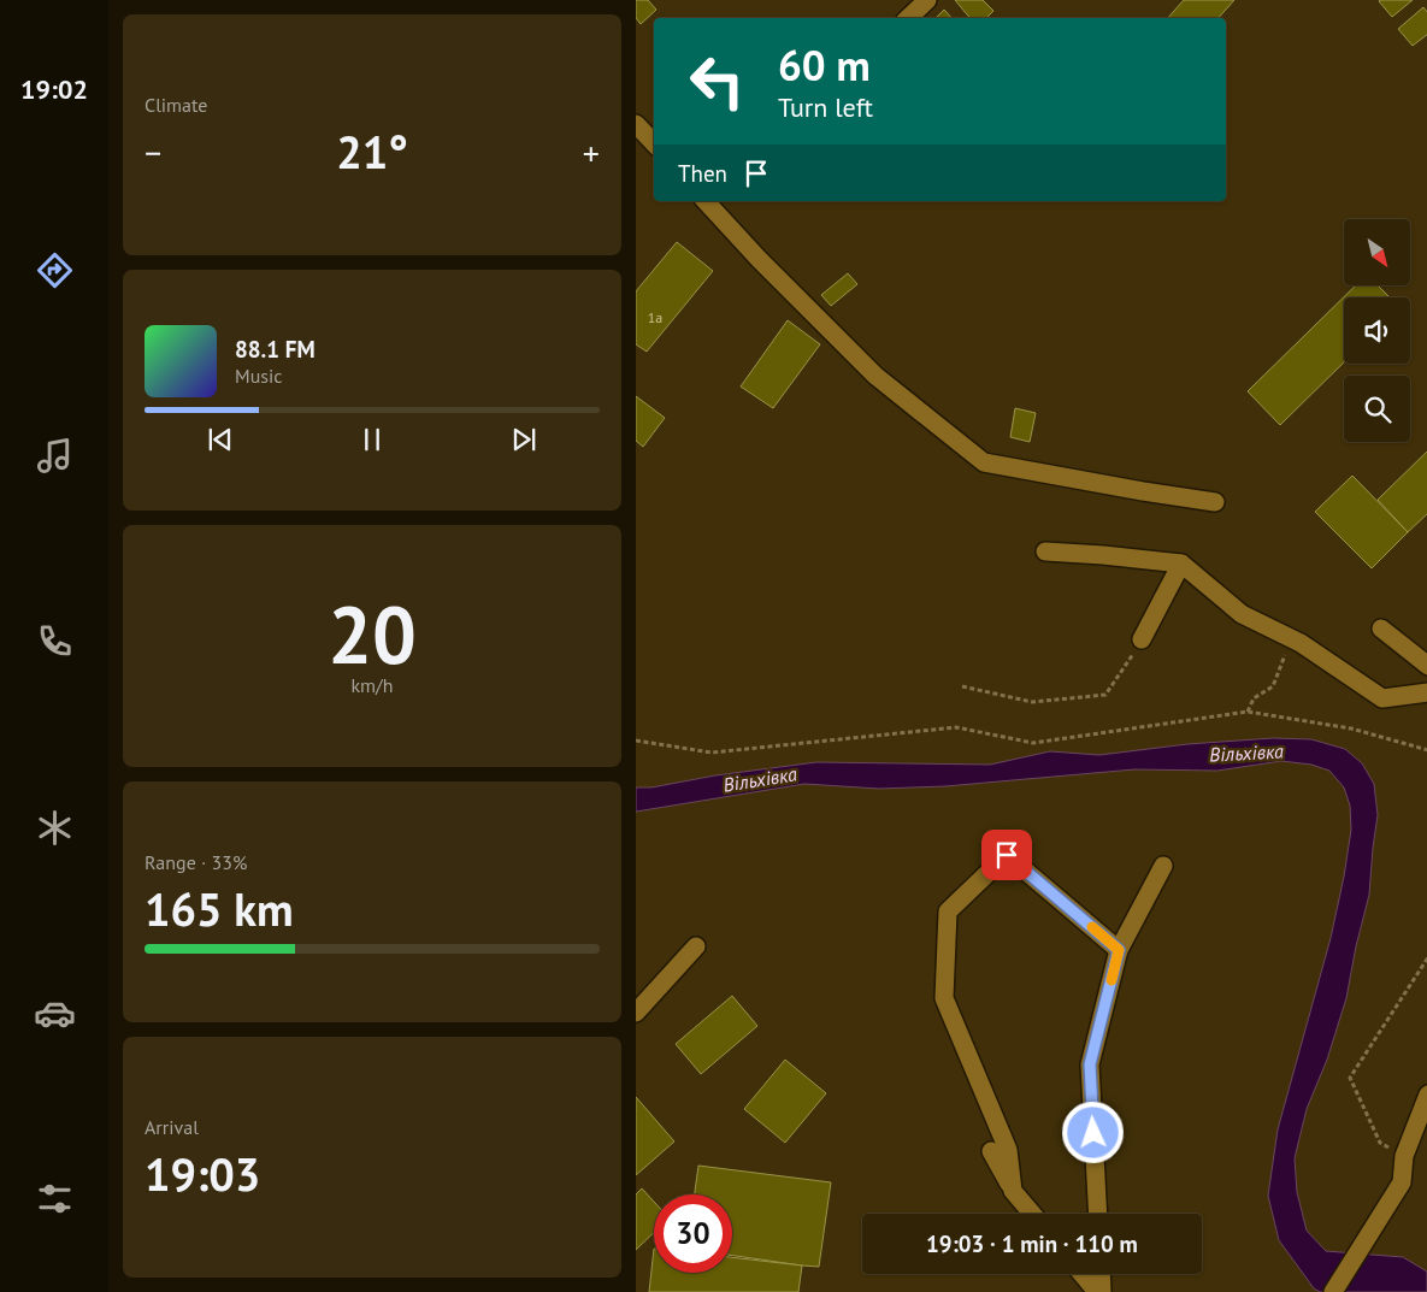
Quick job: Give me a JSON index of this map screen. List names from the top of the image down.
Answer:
{
  "water": ["Вільхівка"],
  "house_numbers": ["1а"],
  "north": "bottom right",
  "page": {
    "tabs": "19:02",
    "tile": [
      "Climate",
      ["20", "km/h"],
      ["Range · 33%", "165 km"],
      ["Arrival", "19:03"]
    ],
    "turn": ["60 m", "Turn left"],
    "heat": ["−", "21°", "+"],
    "then": "Then",
    "song": ["88.1 FM", "Music"],
    "limit": "30",
    "trip": "19:03 · 1 min · 110 m"
  }
}
